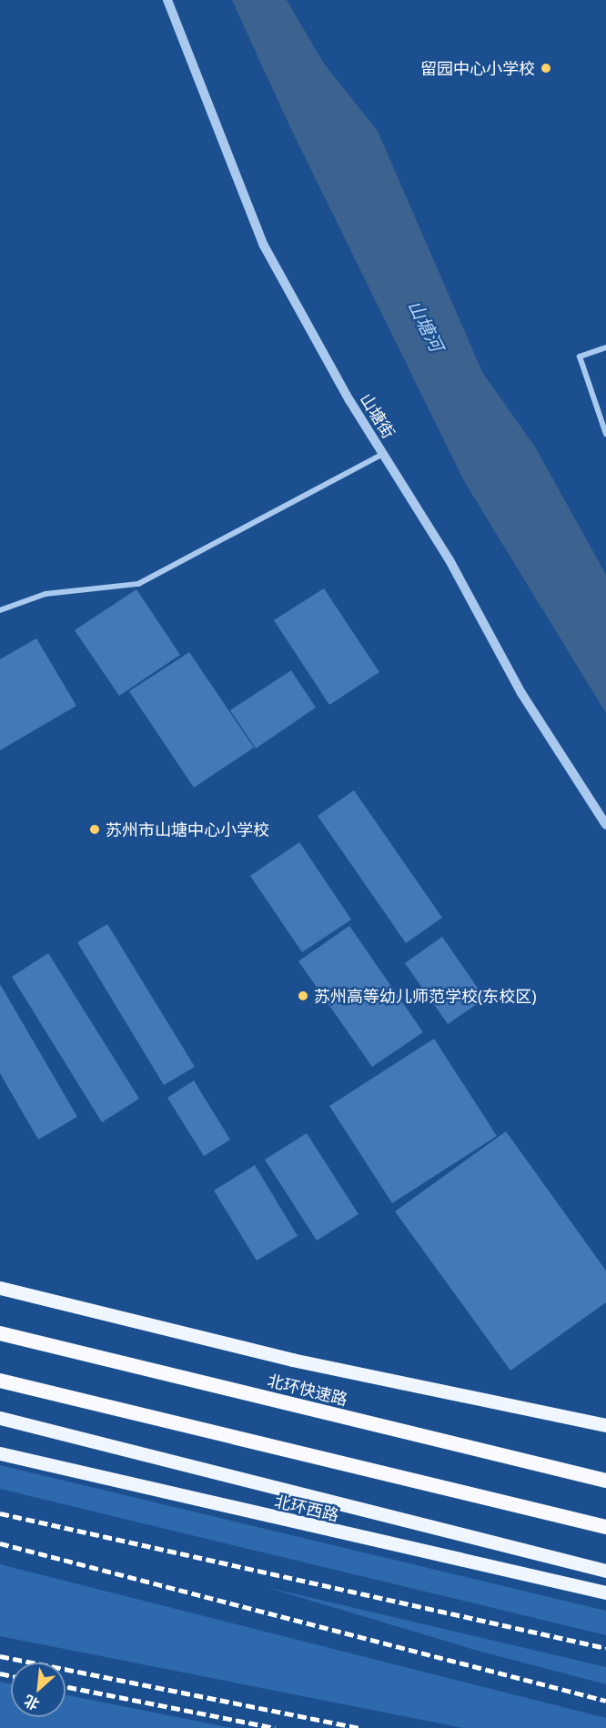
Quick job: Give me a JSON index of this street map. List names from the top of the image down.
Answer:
{
  "streets": {
    "highway": ["北环快速路"],
    "main road": ["北环西路"],
    "street": ["山塘街"]
  },
  "water": ["山塘河"],
  "places": ["留园中心小学校", "苏州市山塘中心小学校", "苏州高等幼儿师范学校(东校区)"],
  "north": "bottom left"
}
